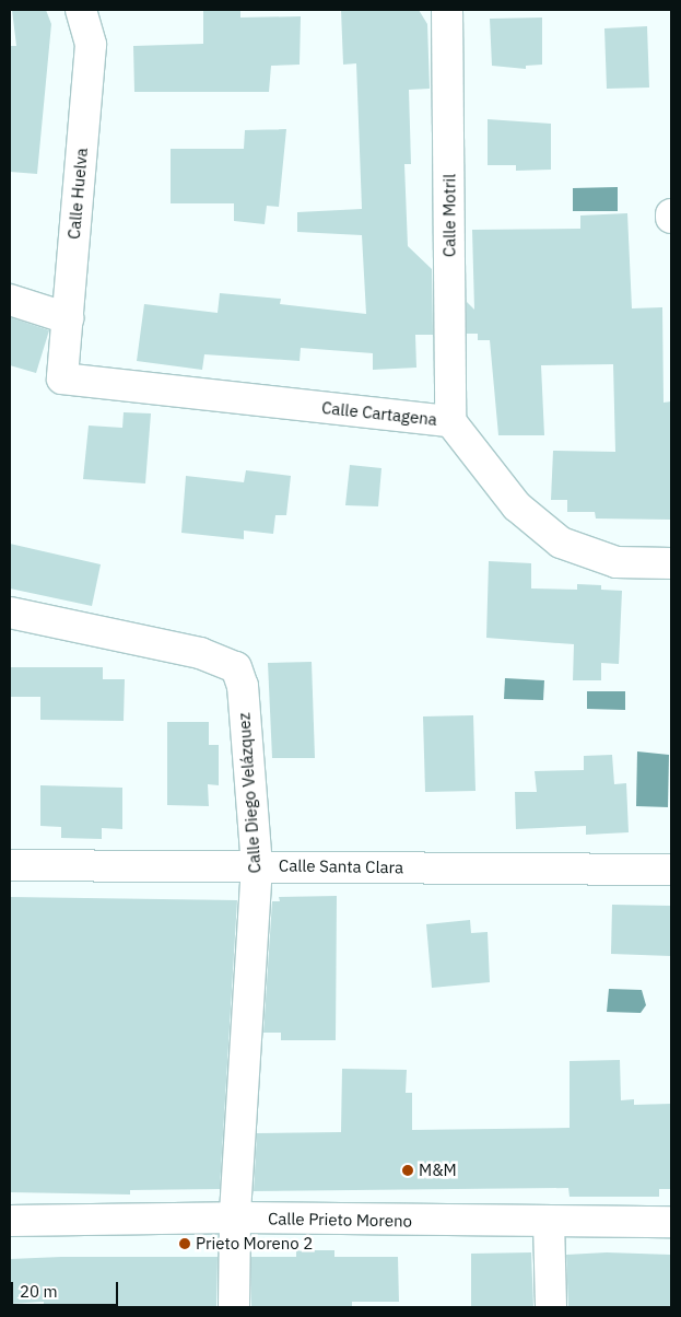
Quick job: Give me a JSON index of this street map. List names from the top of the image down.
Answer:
{
  "streets": {
    "street": [
      "Calle Huelva",
      "Calle Motril",
      "Calle Cartagena",
      "Calle Diego Velázquez",
      "Calle Santa Clara",
      "Calle Prieto Moreno"
    ]
  },
  "crossings": [
    ["Calle Huelva", "Calle Cartagena"],
    ["Calle Motril", "Calle Cartagena"],
    ["Calle Diego Velázquez", "Calle Santa Clara"],
    ["Calle Diego Velázquez", "Calle Prieto Moreno"]
  ],
  "places": ["M&M", "Prieto Moreno 2"],
  "scale_bar": "20 m"
}
